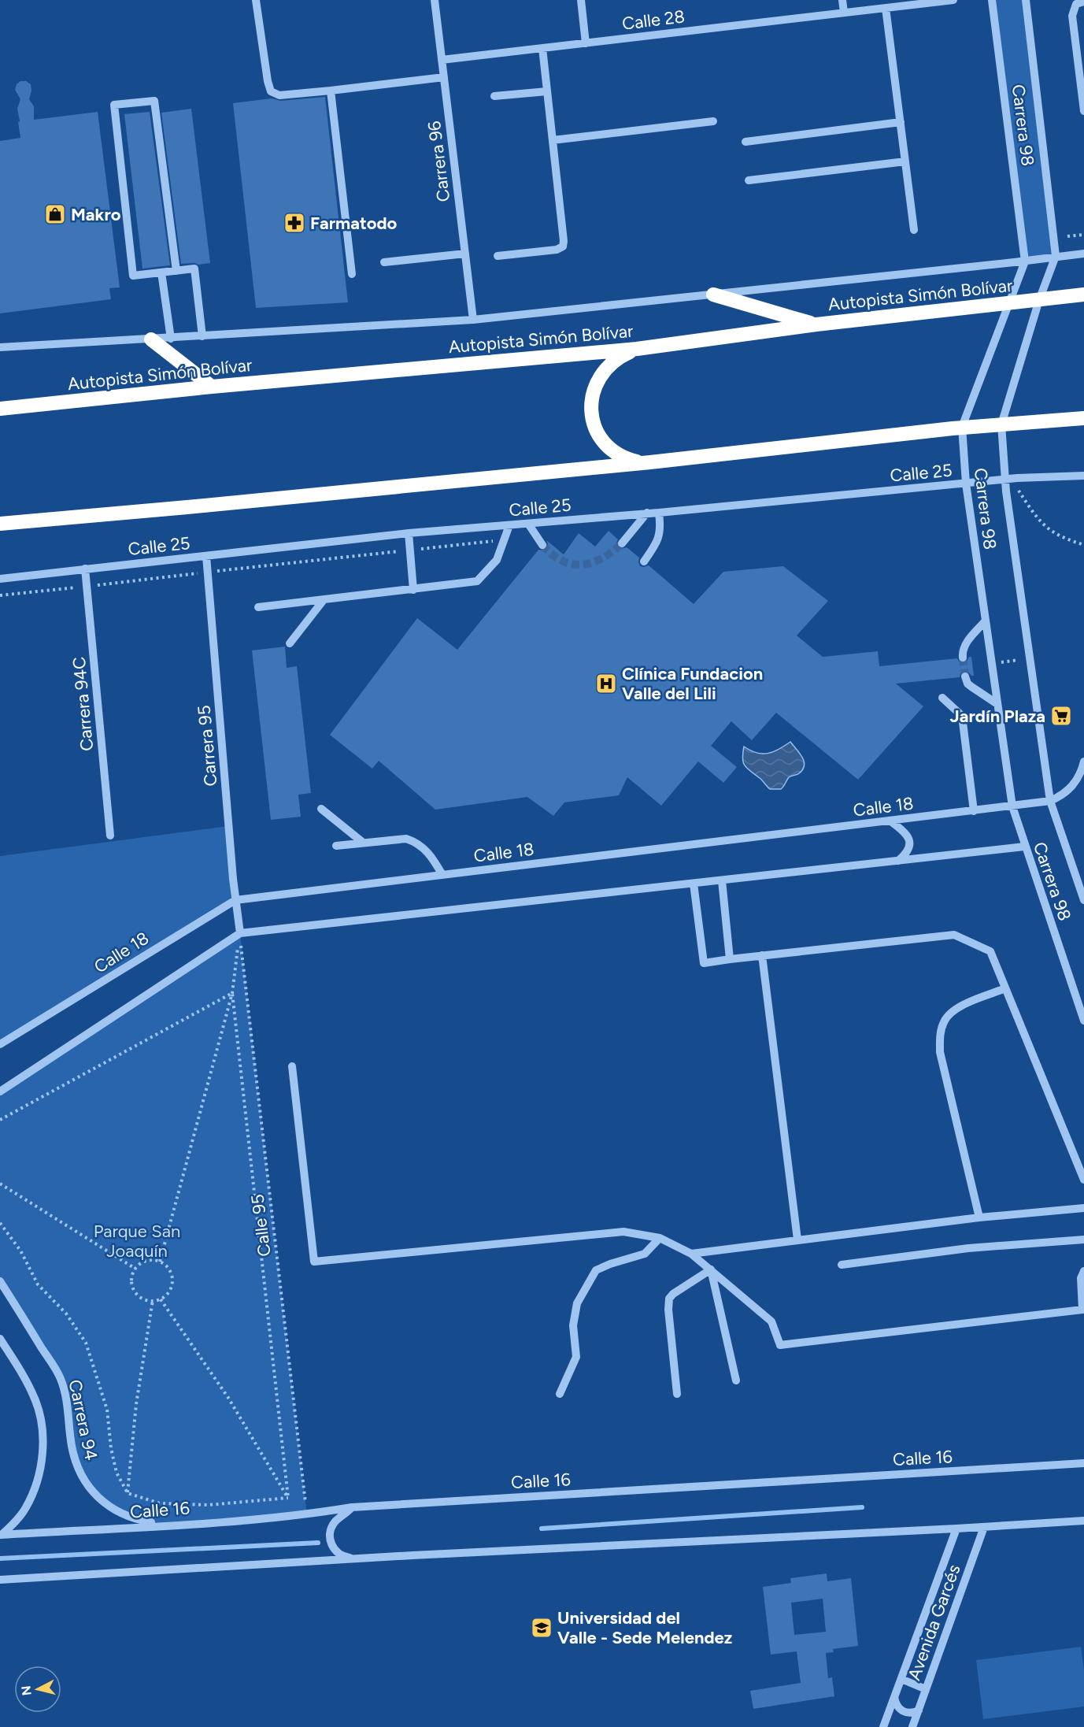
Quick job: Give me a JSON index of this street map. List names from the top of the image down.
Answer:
{
  "streets": {
    "highway": ["Autopista Simón Bolívar"],
    "street": [
      "Calle 28",
      "Carrera 98",
      "Carrera 96",
      "Calle 25",
      "Carrera 94C",
      "Carrera 95",
      "Calle 18",
      "Carrera 94",
      "Calle 16",
      "Avenida Garcés"
    ],
    "path": ["Calle 95"]
  },
  "crossings": [
    ["Calle 28", "Carrera 96"],
    ["Carrera 98", "Autopista Simón Bolívar"],
    ["Carrera 98", "Calle 25"],
    ["Carrera 98", "Calle 18"],
    ["Calle 25", "Carrera 94C"],
    ["Calle 25", "Carrera 95"],
    ["Carrera 95", "Calle 18"],
    ["Carrera 95", "Calle 95"],
    ["Calle 95", "Calle 16"],
    ["Carrera 94", "Calle 16"]
  ],
  "parks": ["Parque San Joaquín"],
  "places": {
    "shop": ["Makro"],
    "pharmacy": ["Farmatodo"],
    "hospital": ["Clínica Fundacion Valle del Lili"],
    "supermarket": ["Jardín Plaza"],
    "school or university": ["Universidad del Valle - Sede Melendez"]
  },
  "north": "left"
}
